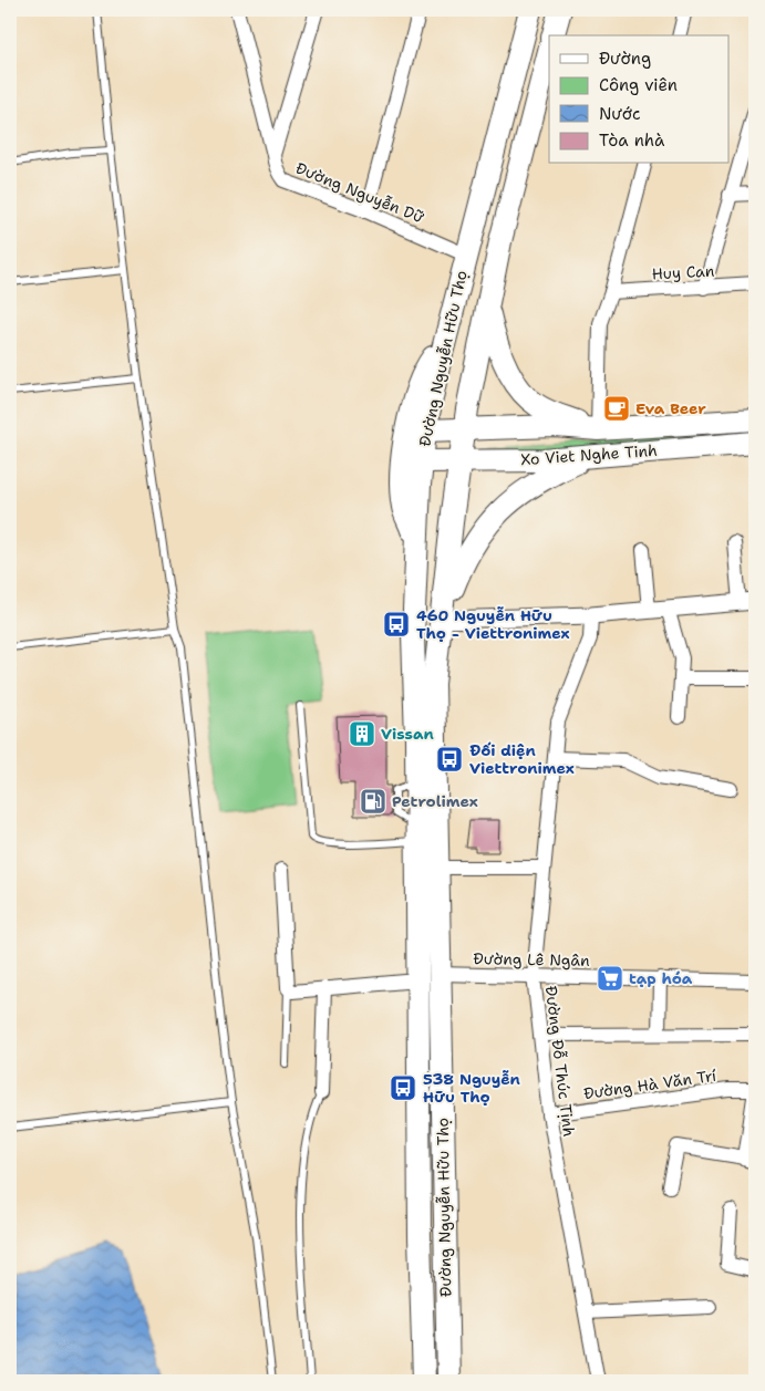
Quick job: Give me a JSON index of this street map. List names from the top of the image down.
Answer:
{
  "streets": {
    "main road": ["Đường Nguyễn Hữu Thọ", "Xo Viet Nghe Tinh"],
    "street": [
      "Đường Nguyễn Dữ",
      "Huy Can",
      "Đường Lê Ngân",
      "Đường Đỗ Thúc Tịnh",
      "Đường Hà Văn Trí"
    ]
  },
  "crossings": [
    ["Đường Nguyễn Dữ", "Đường Nguyễn Hữu Thọ"],
    ["Đường Nguyễn Hữu Thọ", "Xo Viet Nghe Tinh"],
    ["Đường Nguyễn Hữu Thọ", "Đường Lê Ngân"],
    ["Đường Lê Ngân", "Đường Đỗ Thúc Tịnh"],
    ["Đường Đỗ Thúc Tịnh", "Đường Hà Văn Trí"]
  ],
  "places": {
    "cafe": ["Eva Beer"],
    "bus stop": ["460 Nguyễn Hữu Thọ - Viettronimex", "Đối diện Viettronimex", "538 Nguyễn Hữu Thọ"],
    "building": ["Vissan"],
    "fuel station": ["Petrolimex"],
    "supermarket": ["tạp hóa"]
  },
  "legend": [
    "Đường",
    "Công viên",
    "Nước",
    "Tòa nhà"
  ]
}
